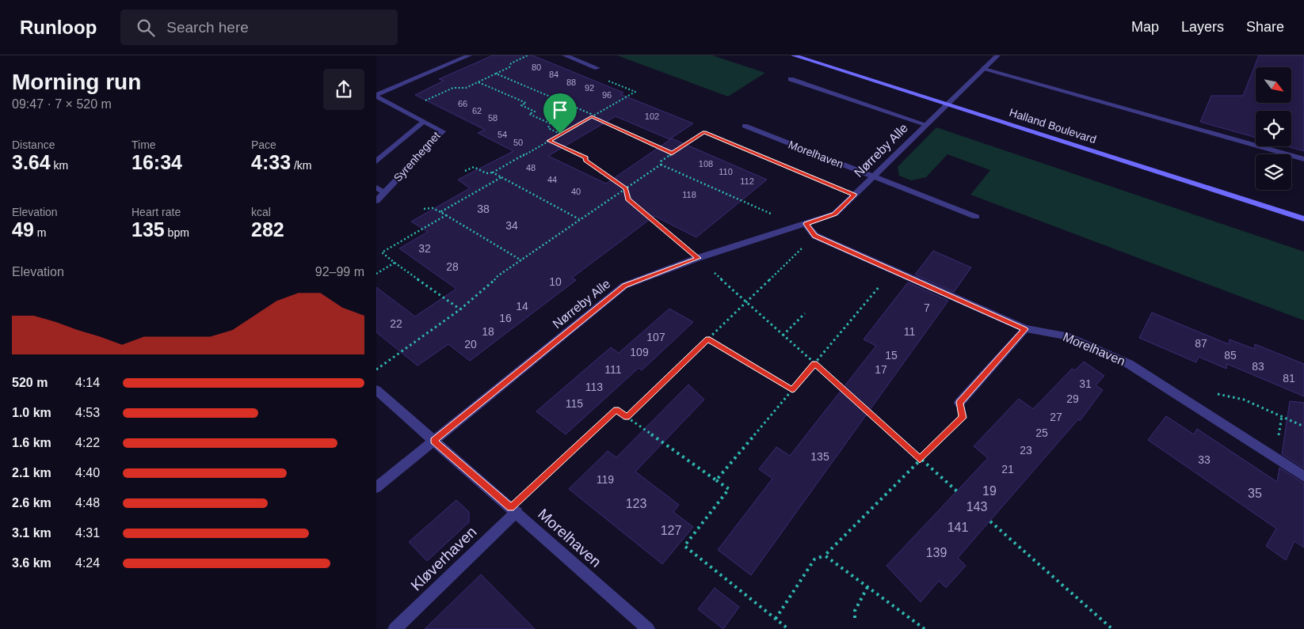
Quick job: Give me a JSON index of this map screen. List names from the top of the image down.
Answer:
{
  "streets": {
    "street": [
      "Halland Boulevard",
      "Nørreby Alle",
      "Morelhaven",
      "Syrenhegnet",
      "Kløverhaven"
    ]
  },
  "crossings": [
    ["Halland Boulevard", "Nørreby Alle"],
    ["Nørreby Alle", "Morelhaven"],
    ["Morelhaven", "Kløverhaven"]
  ],
  "house_numbers": [
    "80",
    "84",
    "88",
    "92",
    "96",
    "66",
    "62",
    "102",
    "58",
    "54",
    "50",
    "108",
    "48",
    "110",
    "44",
    "112",
    "40",
    "118",
    "38",
    "34",
    "32",
    "28",
    "10",
    "14",
    "7",
    "16",
    "22",
    "18",
    "11",
    "107",
    "87",
    "20",
    "109",
    "15",
    "85",
    "83",
    "111",
    "17",
    "81",
    "31",
    "113",
    "29",
    "115",
    "27",
    "25",
    "23",
    "135",
    "33",
    "21",
    "119",
    "19",
    "35",
    "123",
    "143",
    "141",
    "127",
    "139"
  ],
  "north": "bottom right",
  "page": {
    "header": "Runloop",
    "search": "Search here",
    "nav": ["Map", "Layers", "Share"],
    "heading": ["Morning run", "09:47 · 7 × 520 m"],
    "stats": [
      ["Distance", "3.64 km"],
      ["Time", "16:34"],
      ["Pace", "4:33 /km"],
      ["Elevation", "49 m"],
      ["Heart rate", "135 bpm"],
      ["kcal", "282"]
    ],
    "chart": ["Elevation", "92–99 m"],
    "list": [
      {
        "name": "520 m",
        "note": "4:14"
      },
      {
        "name": "1.0 km",
        "note": "4:53"
      },
      {
        "name": "1.6 km",
        "note": "4:22"
      },
      {
        "name": "2.1 km",
        "note": "4:40"
      },
      {
        "name": "2.6 km",
        "note": "4:48"
      },
      {
        "name": "3.1 km",
        "note": "4:31"
      },
      {
        "name": "3.6 km",
        "note": "4:24"
      }
    ]
  }
}
